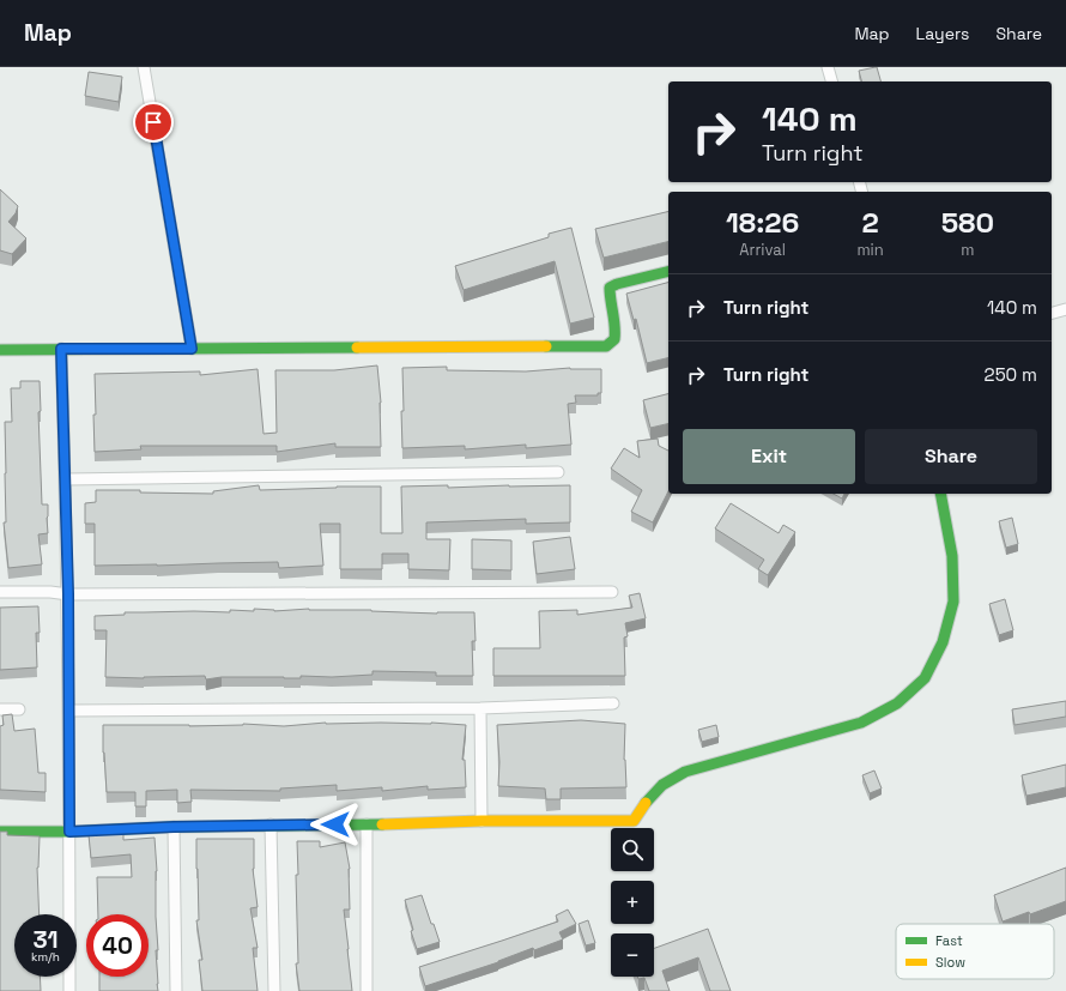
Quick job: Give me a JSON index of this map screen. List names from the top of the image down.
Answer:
{
  "legend": ["Fast", "Slow"],
  "page": {
    "header": "Map",
    "nav": ["Map", "Layers", "Share"],
    "turn": ["140 m", "Turn right"],
    "eta": [
      "18:26",
      "Arrival",
      "2",
      "min",
      "580",
      "m"
    ],
    "list": [
      {
        "name": "Turn right",
        "value": "140 m"
      },
      {
        "name": "Turn right",
        "value": "250 m"
      }
    ],
    "buttons": ["Exit", "Share"],
    "map_buttons": ["+", "−"],
    "speed": "31 km/h",
    "limit": "40"
  }
}
